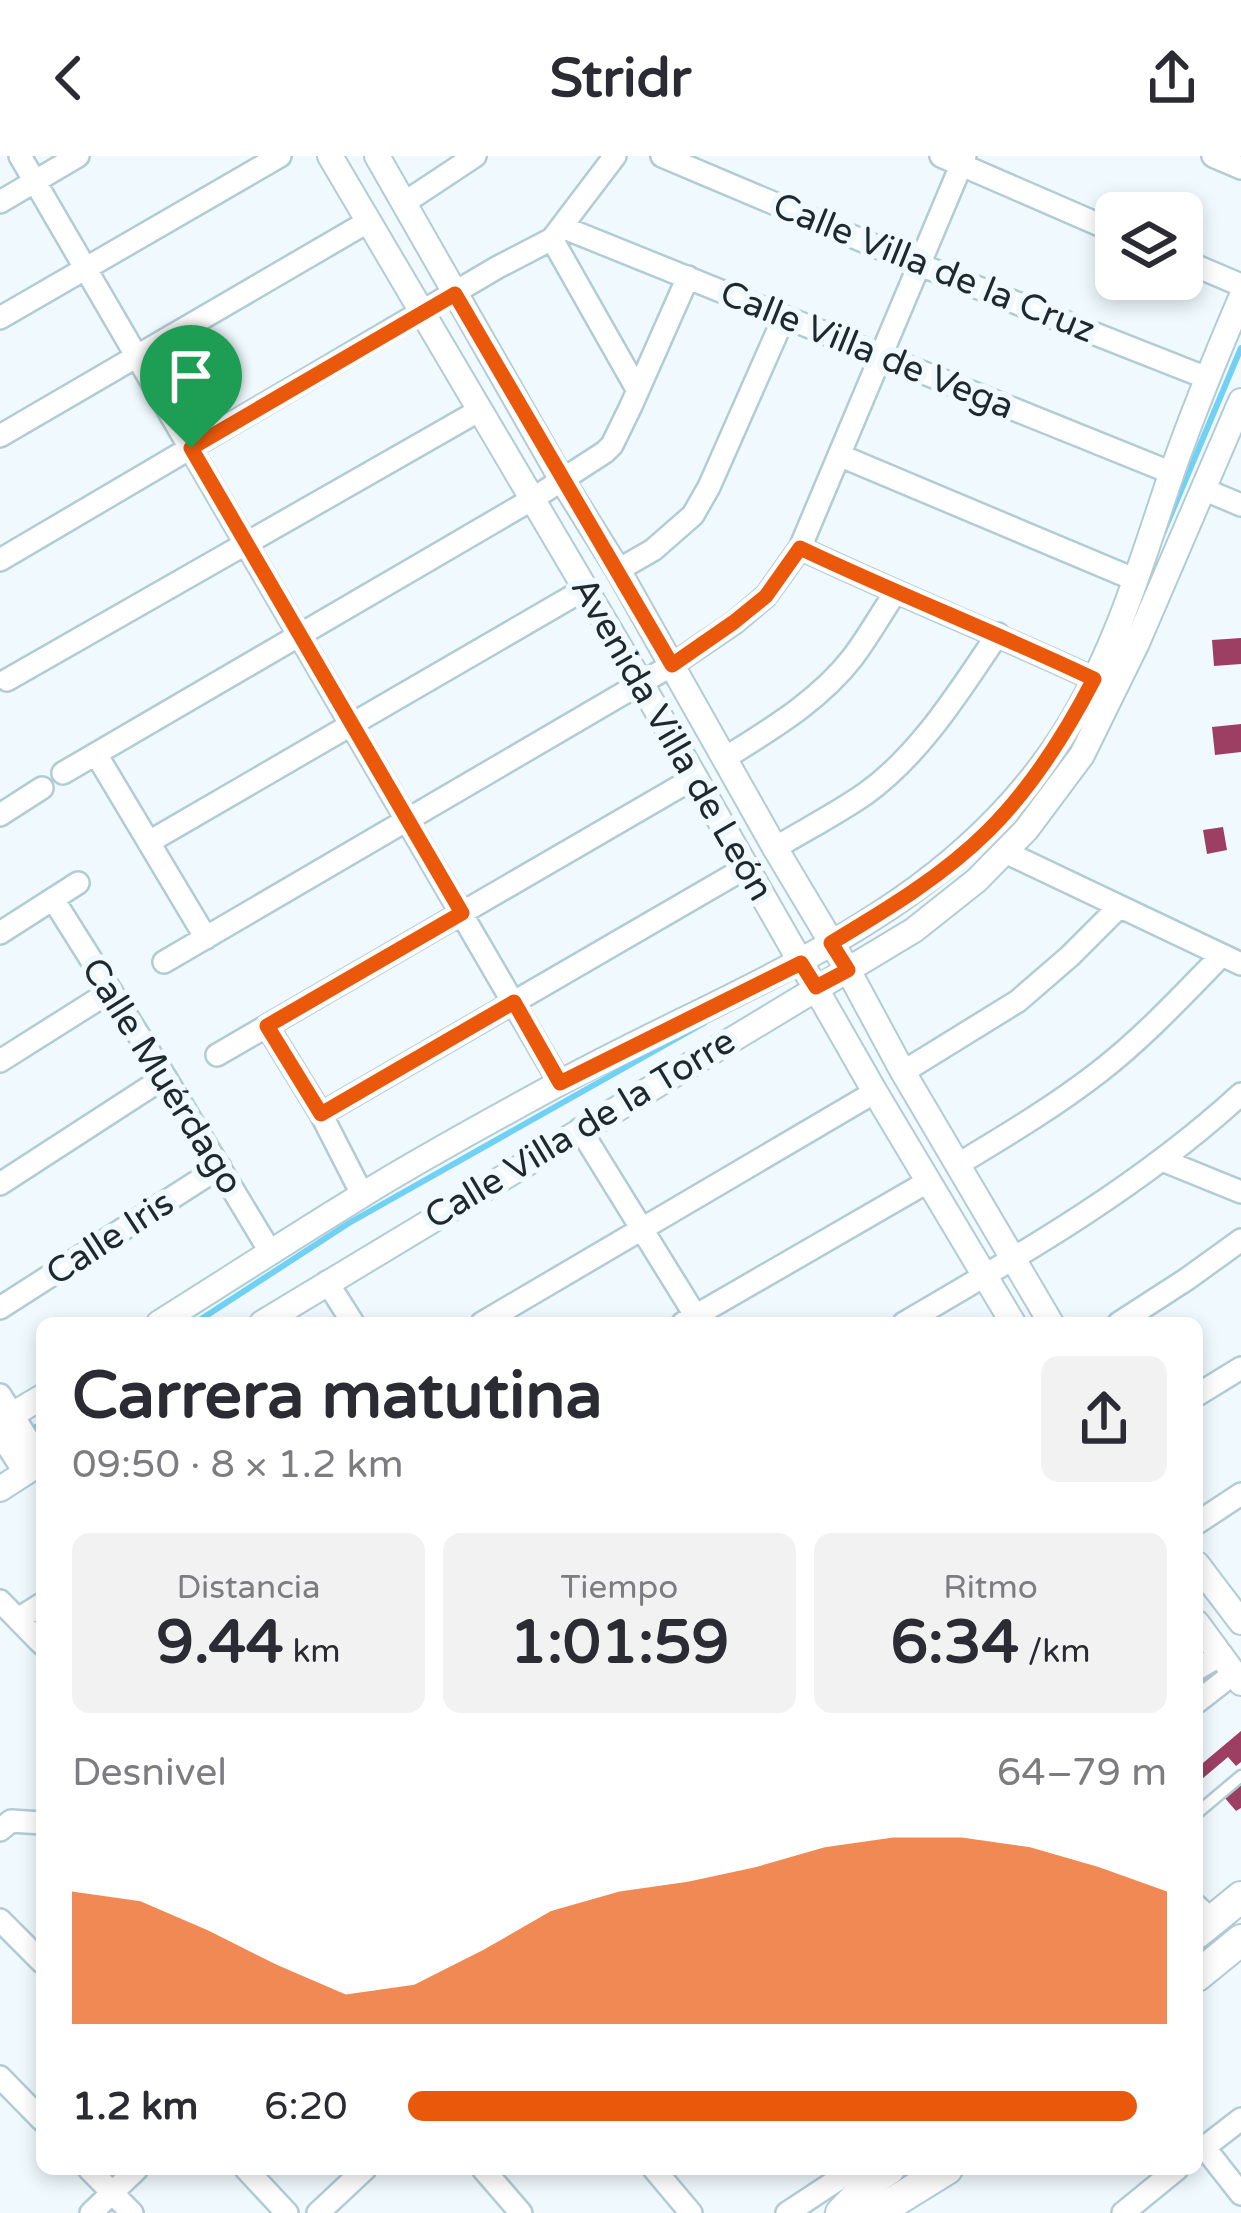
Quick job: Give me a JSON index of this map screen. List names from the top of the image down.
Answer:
{
  "streets": {
    "street": [
      "Calle Villa de la Cruz",
      "Calle Villa de Vega",
      "Avenida Villa de León",
      "Calle Muérdago",
      "Calle Villa de la Torre",
      "Calle Iris"
    ]
  },
  "crossings": [
    ["Calle Villa de la Cruz", "Calle Villa de la Torre"],
    ["Calle Villa de Vega", "Calle Villa de la Torre"],
    ["Avenida Villa de León", "Calle Villa de la Torre"],
    ["Calle Muérdago", "Calle Villa de la Torre"],
    ["Calle Muérdago", "Calle Iris"]
  ],
  "page": {
    "header": "Stridr",
    "heading": ["Carrera matutina", "09:50 · 8 × 1.2 km"],
    "stats": [
      ["Distancia", "9.44 km"],
      ["Tiempo", "1:01:59"],
      ["Ritmo", "6:34 /km"]
    ],
    "chart": ["Desnivel", "64–79 m"],
    "list": [
      {
        "name": "1.2 km",
        "note": "6:20"
      }
    ]
  }
}
